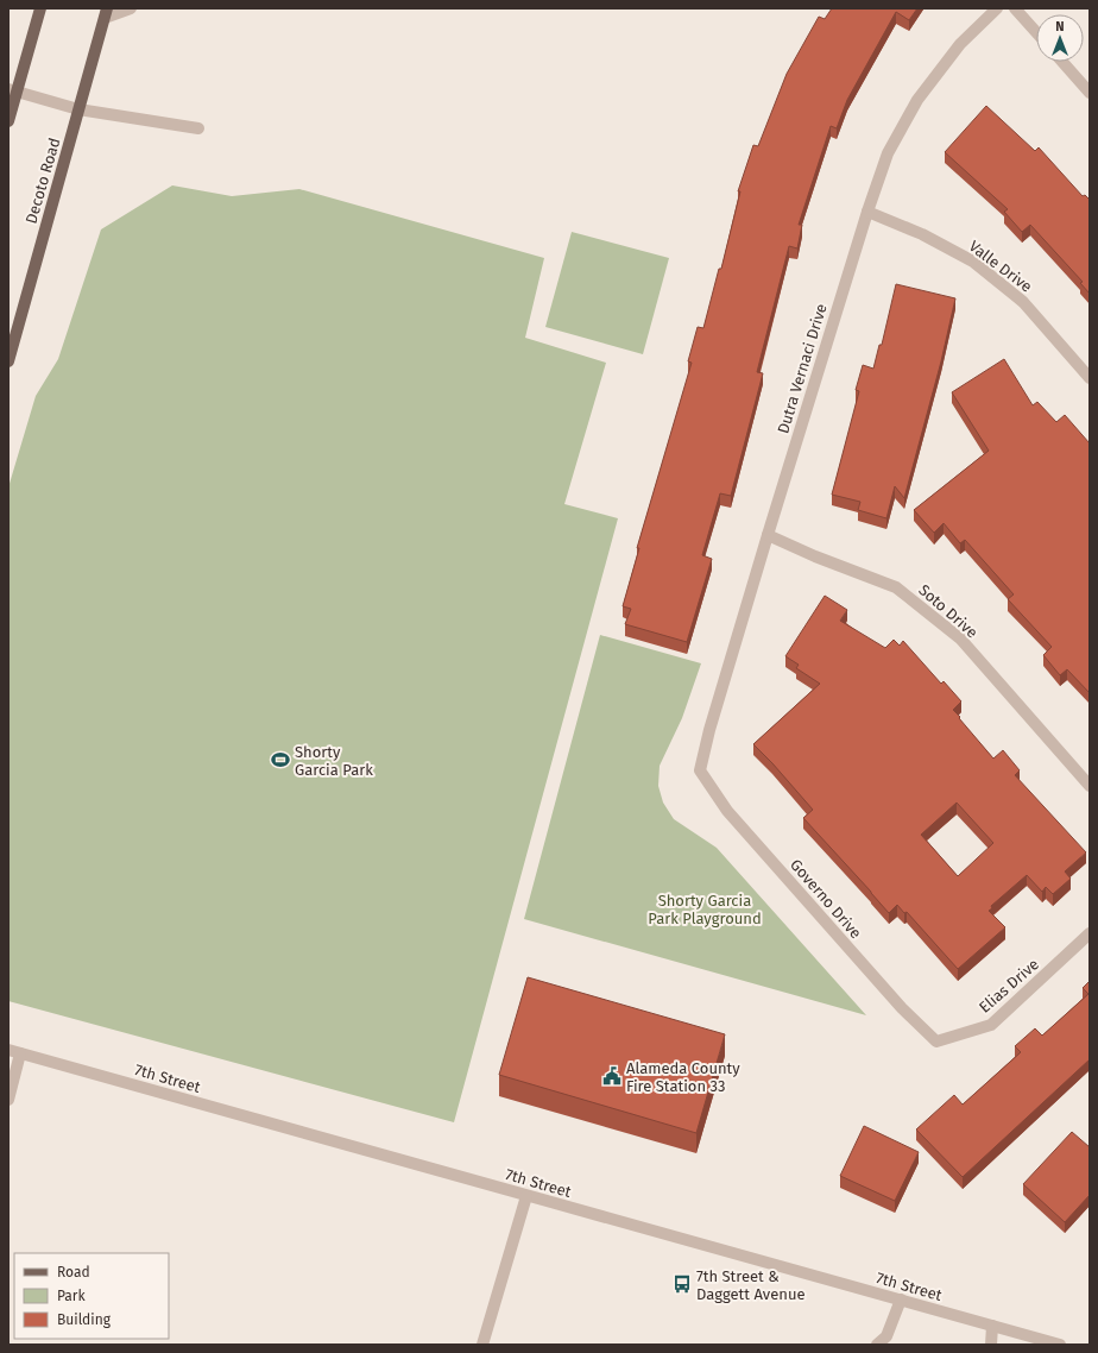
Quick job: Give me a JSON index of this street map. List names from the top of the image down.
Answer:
{
  "streets": {
    "main road": ["Decoto Road"],
    "street": [
      "Valle Drive",
      "Dutra Vernaci Drive",
      "Soto Drive",
      "Governo Drive",
      "Elias Drive",
      "7th Street"
    ]
  },
  "crossings": [
    ["Valle Drive", "Dutra Vernaci Drive"],
    ["Dutra Vernaci Drive", "Soto Drive"],
    ["Dutra Vernaci Drive", "Governo Drive"],
    ["Governo Drive", "Elias Drive"]
  ],
  "parks": ["Shorty Garcia Park Playground"],
  "places": {
    "sports": ["Shorty Garcia Park"],
    "public building": ["Alameda County Fire Station 33"],
    "bus stop": ["7th Street & Daggett Avenue"]
  },
  "legend": ["Road", "Park", "Building"],
  "north": "top"
}
